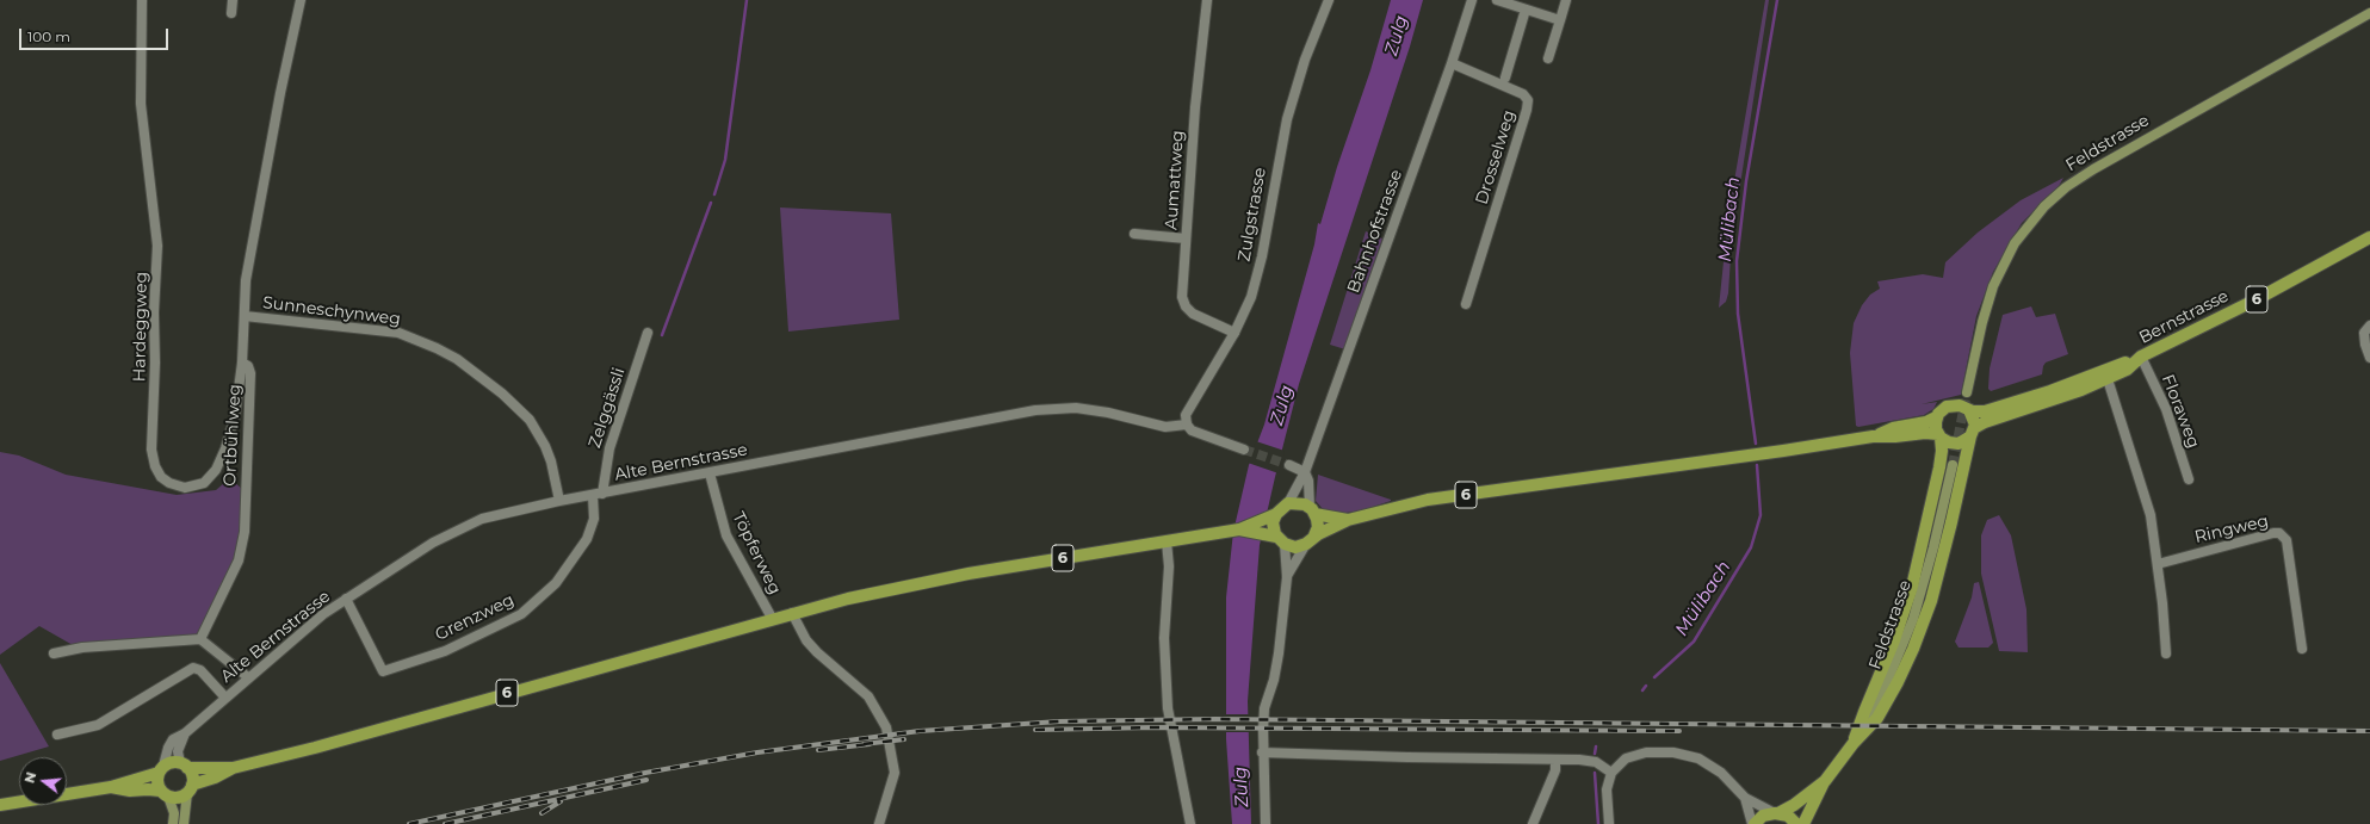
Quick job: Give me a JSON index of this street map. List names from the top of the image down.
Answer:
{
  "streets": {
    "main road": ["Feldstrasse", "6", "Bernstrasse"],
    "street": [
      "Drosselweg",
      "Aumattweg",
      "Zulgstrasse",
      "Bahnhofstrasse",
      "Sunneschynweg",
      "Hardeggweg",
      "Zelggässli",
      "Floraweg",
      "Ortbühlweg",
      "Alte Bernstrasse",
      "Ringweg",
      "Töpferweg",
      "Grenzweg"
    ]
  },
  "crossings": [
    ["Drosselweg", "Bahnhofstrasse"],
    ["Aumattweg", "Zulgstrasse"],
    ["Zulgstrasse", "Alte Bernstrasse"],
    ["6", "Bernstrasse"],
    ["6", "Floraweg"],
    ["6", "Alte Bernstrasse"],
    ["6", "Töpferweg"],
    ["Sunneschynweg", "Ortbühlweg"],
    ["Sunneschynweg", "Alte Bernstrasse"],
    ["Bernstrasse", "Floraweg"],
    ["Hardeggweg", "Ortbühlweg"],
    ["Zelggässli", "Alte Bernstrasse"],
    ["Zelggässli", "Grenzweg"],
    ["Alte Bernstrasse", "Töpferweg"],
    ["Alte Bernstrasse", "Grenzweg"]
  ],
  "water": ["Zulg", "Mülibach"],
  "scale_bar": "100 m",
  "north": "left"
}
